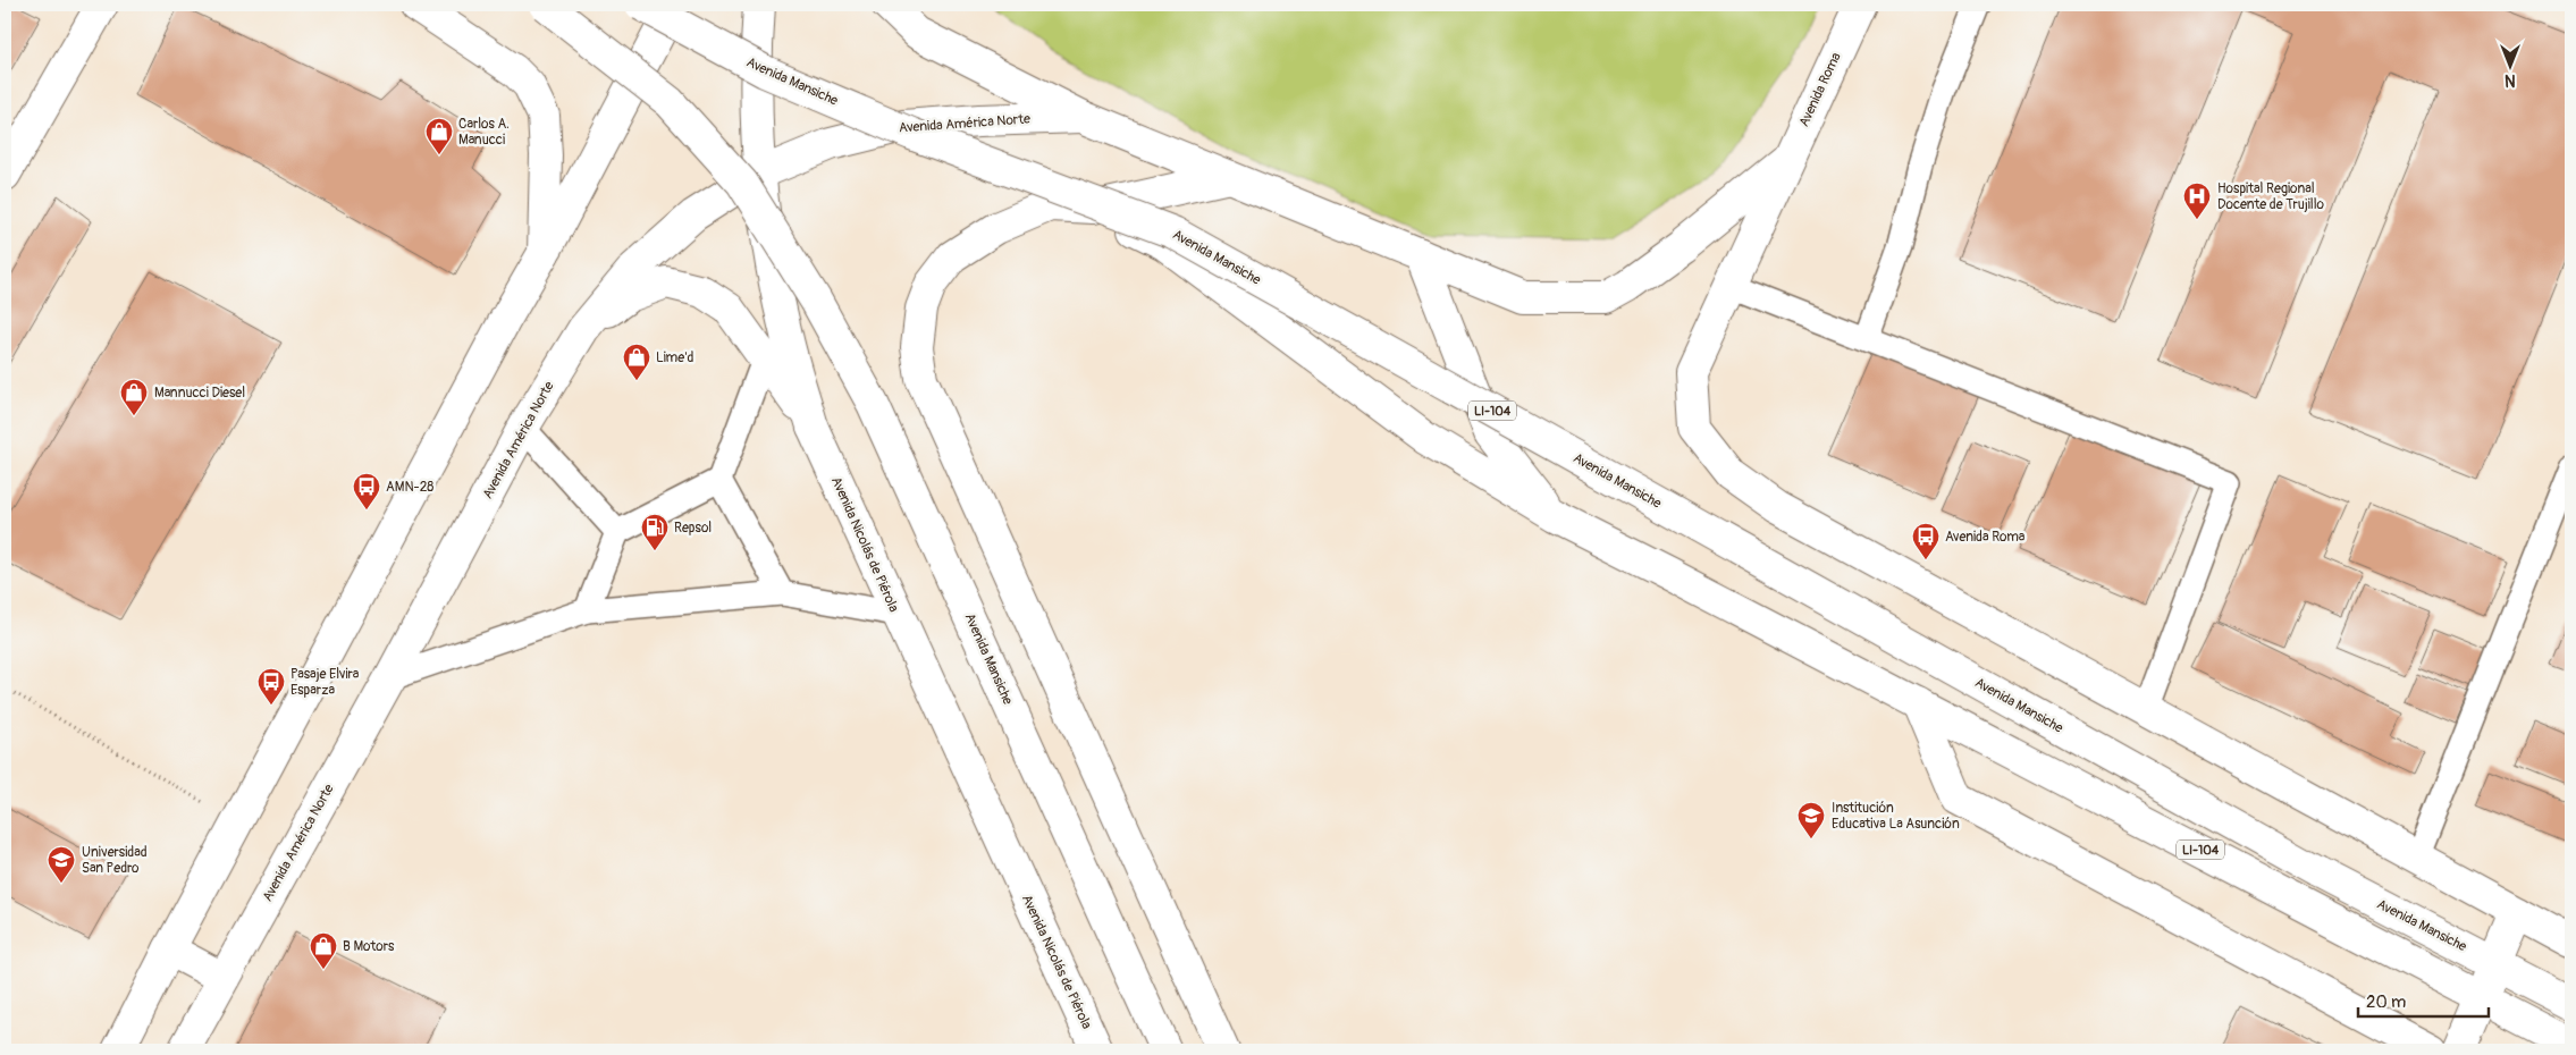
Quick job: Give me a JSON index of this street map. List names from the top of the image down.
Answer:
{
  "streets": {
    "main road": [
      "Avenida Mansiche",
      "Avenida Roma",
      "Avenida América Norte",
      "LI-104",
      "Avenida Nicolás de Piérola"
    ]
  },
  "crossings": [
    ["Avenida América Norte", "Avenida Nicolás de Piérola"]
  ],
  "places": {
    "shop": [
      "Carlos A. Manucci",
      "Lime'd",
      "Mannucci Diesel",
      "B Motors"
    ],
    "hospital": ["Hospital Regional Docente de Trujillo"],
    "bus stop": ["AMN-28", "Avenida Roma", "Pasaje Elvira Esparza"],
    "fuel station": ["Repsol"],
    "school or university": ["Institución Educativa La Asunción", "Universidad San Pedro"]
  },
  "scale_bar": "20 m",
  "north": "bottom"
}
